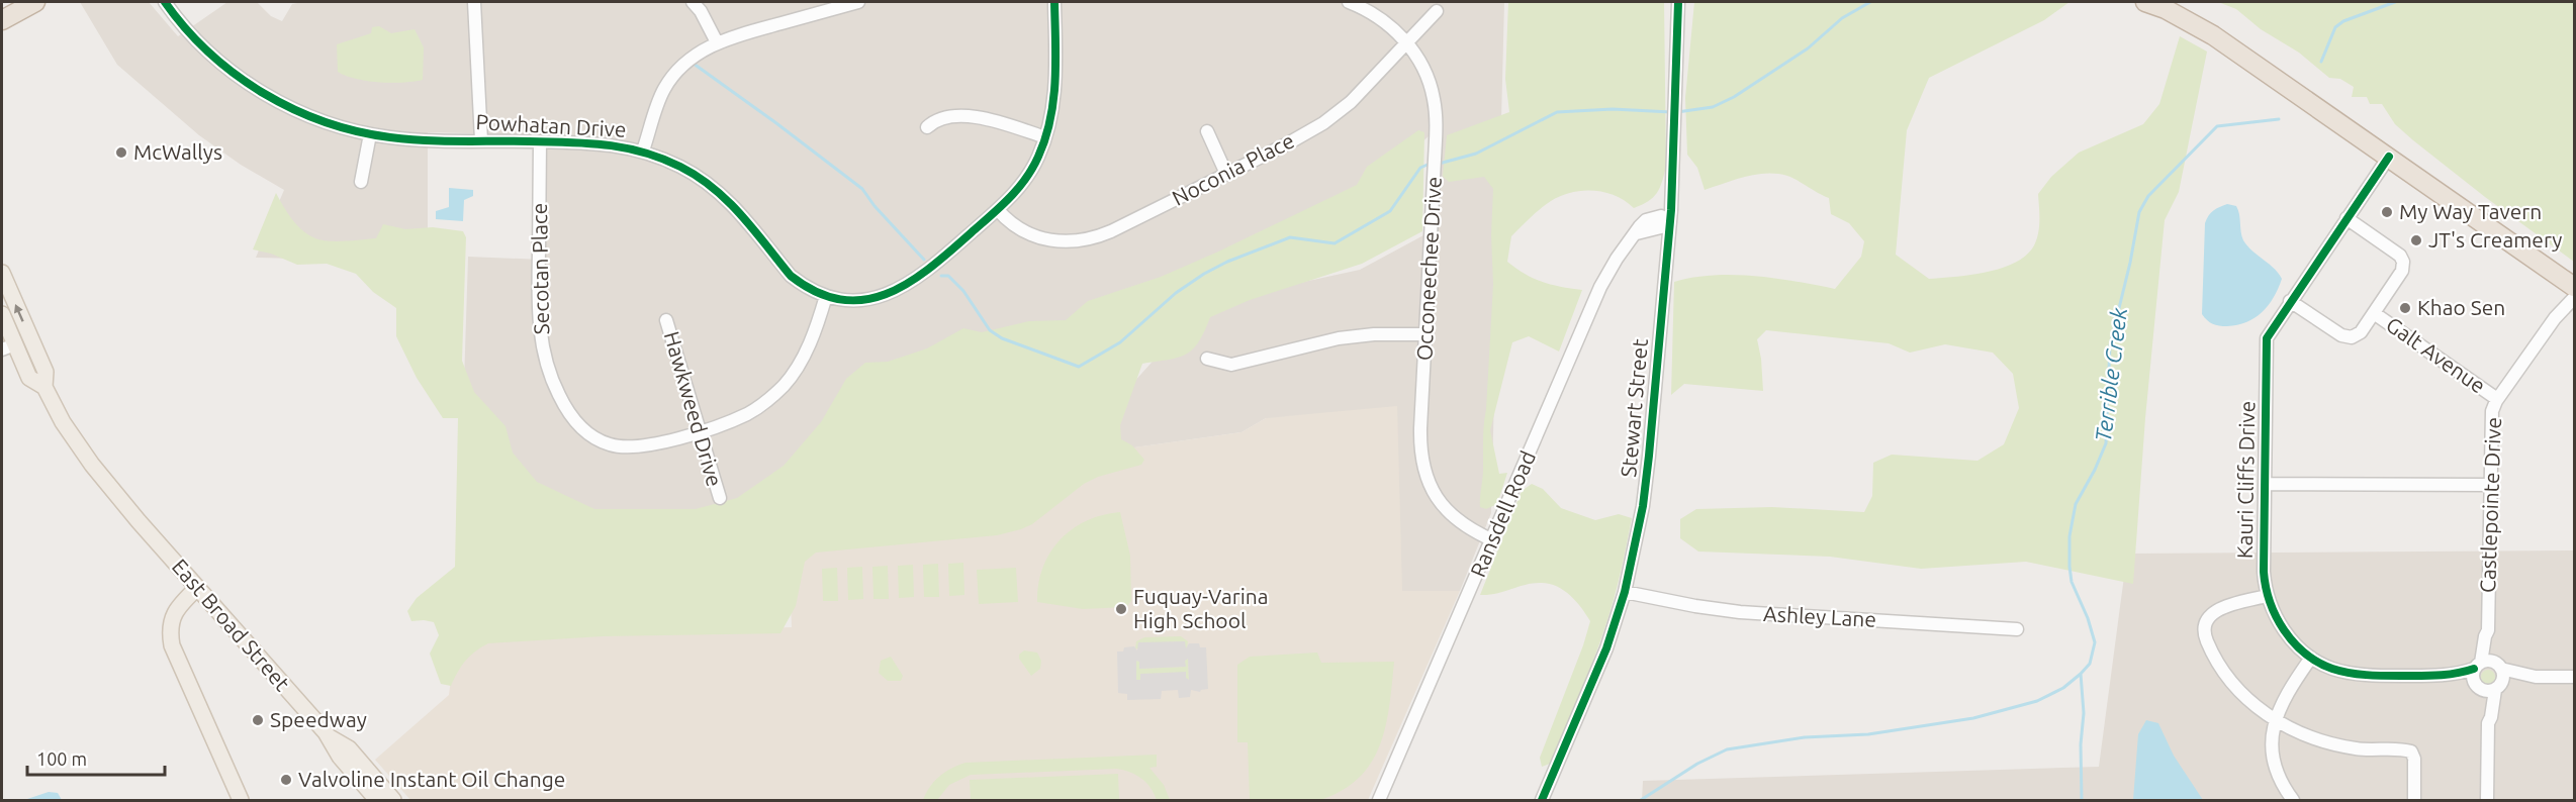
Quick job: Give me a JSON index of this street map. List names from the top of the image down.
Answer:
{
  "streets": {
    "main road": ["East Broad Street"],
    "street": [
      "Powhatan Drive",
      "Noconia Place",
      "Secotan Place",
      "Occoneechee Drive",
      "Galt Avenue",
      "Stewart Street",
      "Hawkweed Drive",
      "Kauri Cliffs Drive",
      "Castlepointe Drive",
      "Ransdell Road",
      "Ashley Lane"
    ]
  },
  "crossings": [
    ["Powhatan Drive", "Noconia Place"],
    ["Powhatan Drive", "Secotan Place"],
    ["Noconia Place", "Occoneechee Drive"],
    ["Secotan Place", "Hawkweed Drive"],
    ["Occoneechee Drive", "Ransdell Road"],
    ["Galt Avenue", "Castlepointe Drive"],
    ["Stewart Street", "Ransdell Road"],
    ["Stewart Street", "Ashley Lane"],
    ["Kauri Cliffs Drive", "Castlepointe Drive"]
  ],
  "water": ["Terrible Creek"],
  "places": [
    "McWallys",
    "My Way Tavern",
    "JT's Creamery",
    "Khao Sen",
    "Fuquay-Varina High School",
    "Speedway",
    "Valvoline Instant Oil Change"
  ],
  "scale_bar": "100 m"
}
